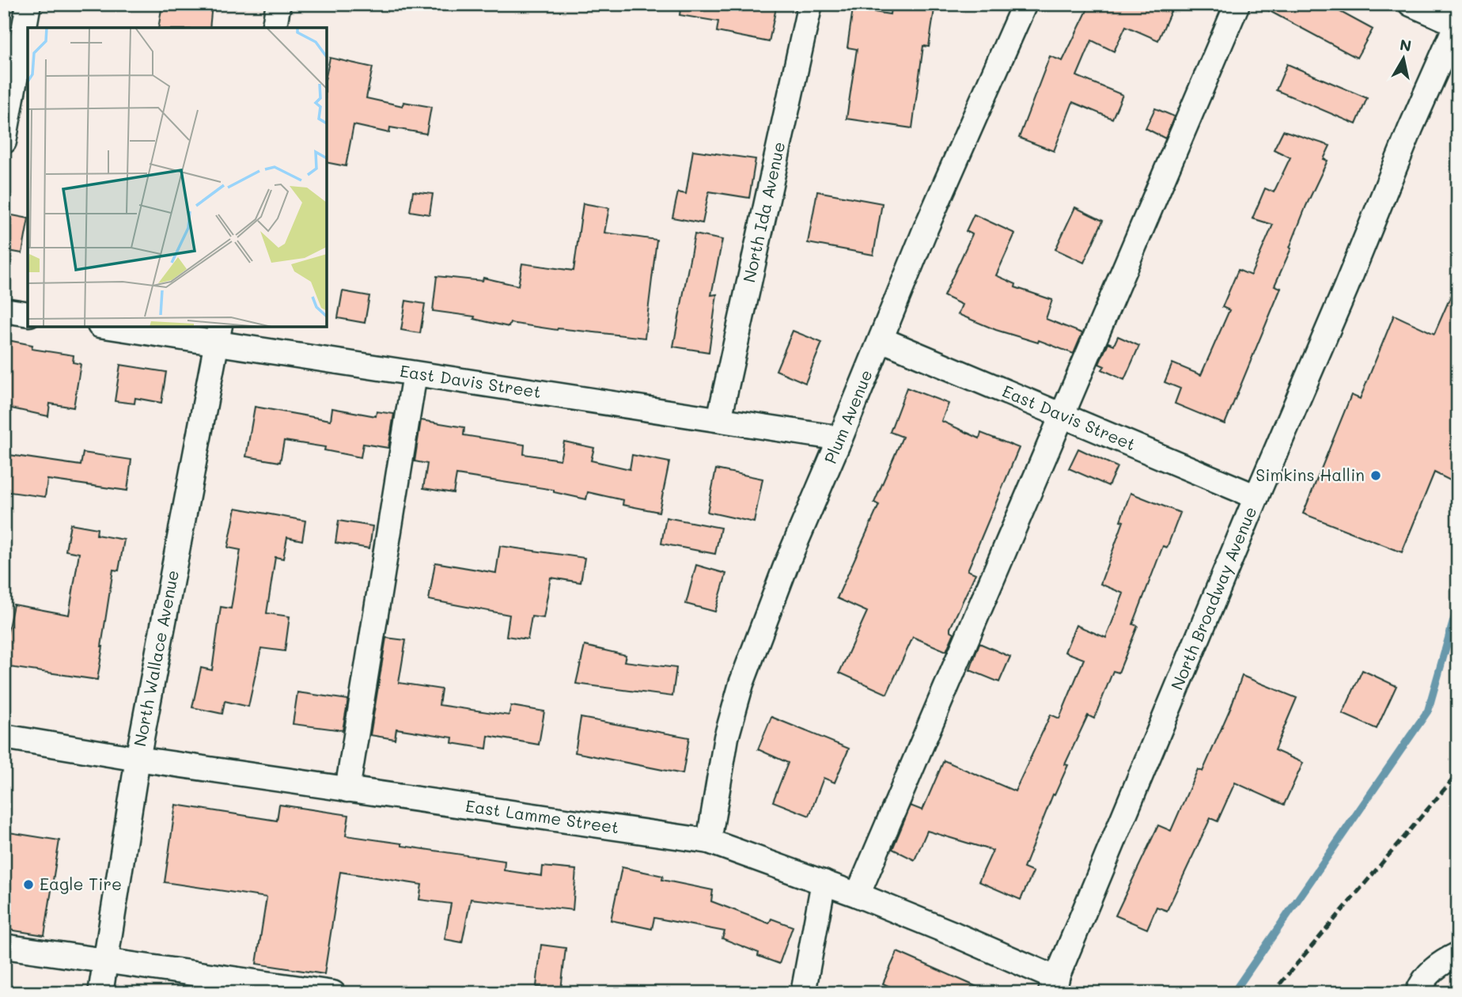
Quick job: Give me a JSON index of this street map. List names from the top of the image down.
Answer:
{
  "streets": {
    "street": [
      "North Ida Avenue",
      "East Davis Street",
      "Plum Avenue",
      "North Broadway Avenue",
      "North Wallace Avenue",
      "East Lamme Street"
    ]
  },
  "crossings": [
    ["North Ida Avenue", "East Davis Street"],
    ["East Davis Street", "Plum Avenue"],
    ["East Davis Street", "North Broadway Avenue"],
    ["East Davis Street", "North Wallace Avenue"],
    ["Plum Avenue", "East Lamme Street"],
    ["North Broadway Avenue", "East Lamme Street"],
    ["North Wallace Avenue", "East Lamme Street"]
  ],
  "places": ["Simkins Hallin", "Eagle Tire"],
  "north": "top"
}
